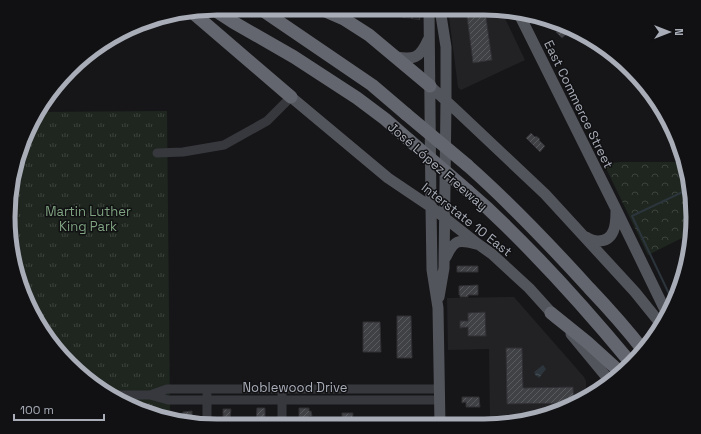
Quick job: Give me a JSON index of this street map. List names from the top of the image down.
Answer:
{
  "streets": {
    "highway": ["José López Freeway"],
    "main road": ["East Commerce Street", "Interstate 10 East"],
    "street": ["Noblewood Drive"]
  },
  "parks": ["Martin Luther King Park"],
  "scale_bar": "100 m",
  "north": "right"
}
